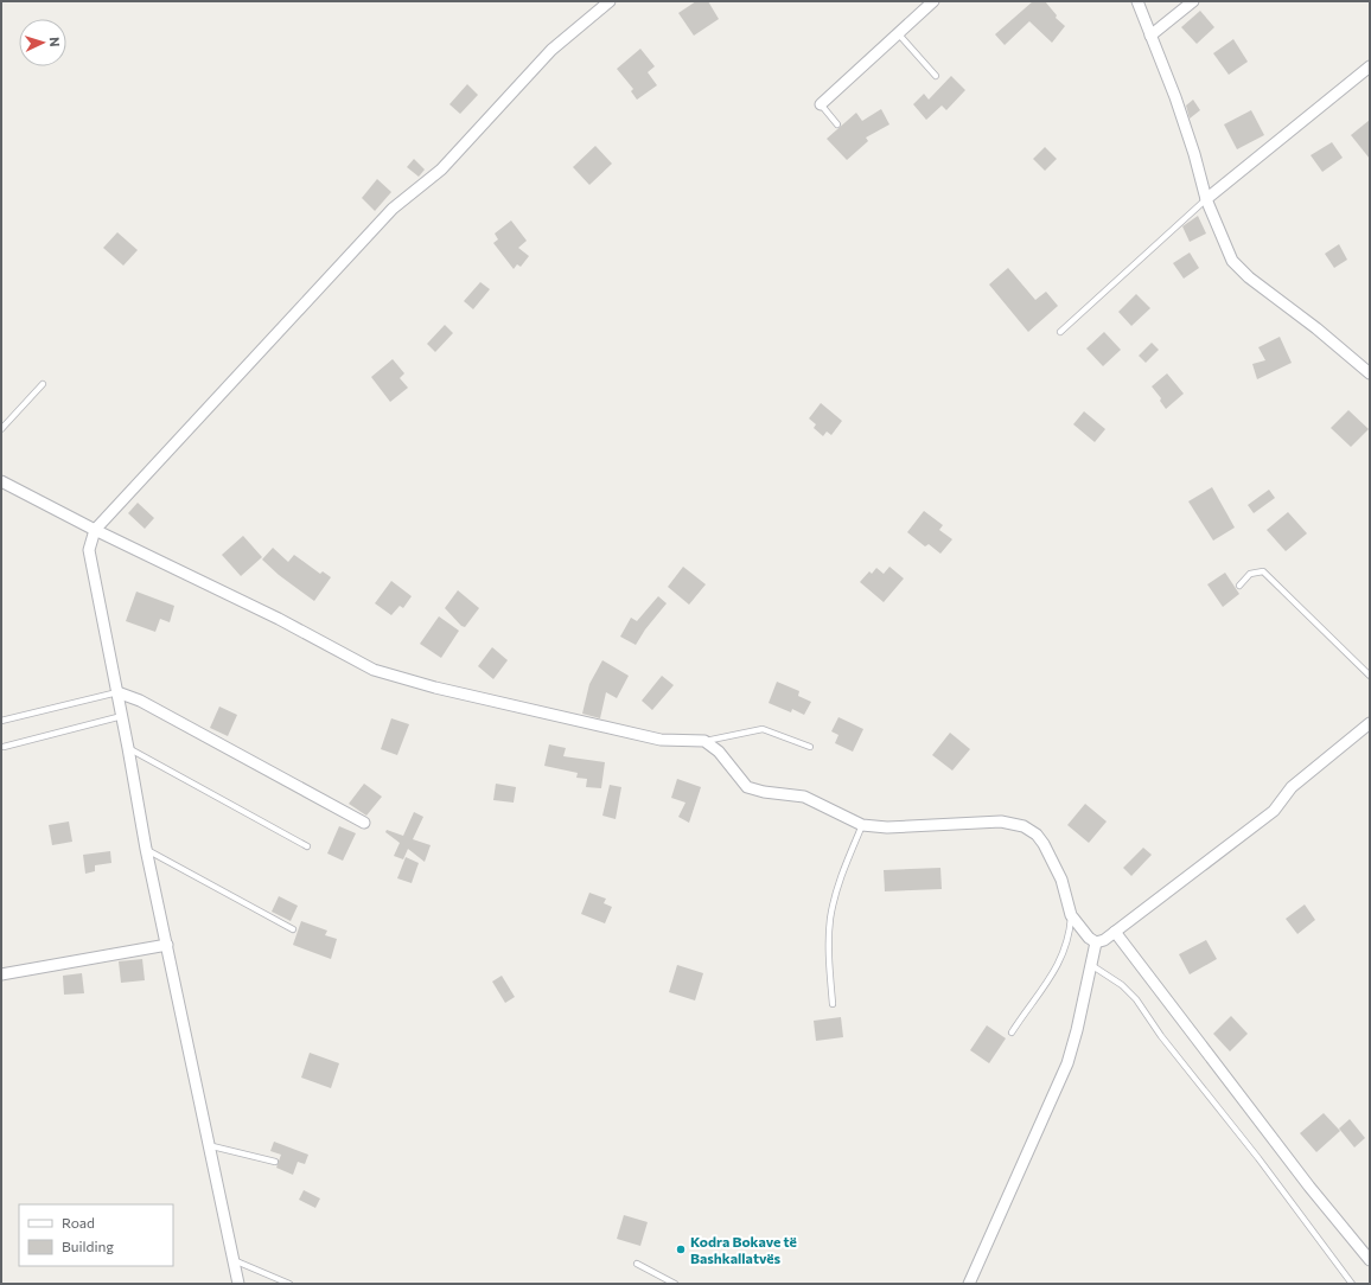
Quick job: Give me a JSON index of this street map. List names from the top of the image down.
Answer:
{
  "places": ["Kodra Bokave të Bashkallatvës"],
  "legend": ["Road", "Building"],
  "north": "right"
}
